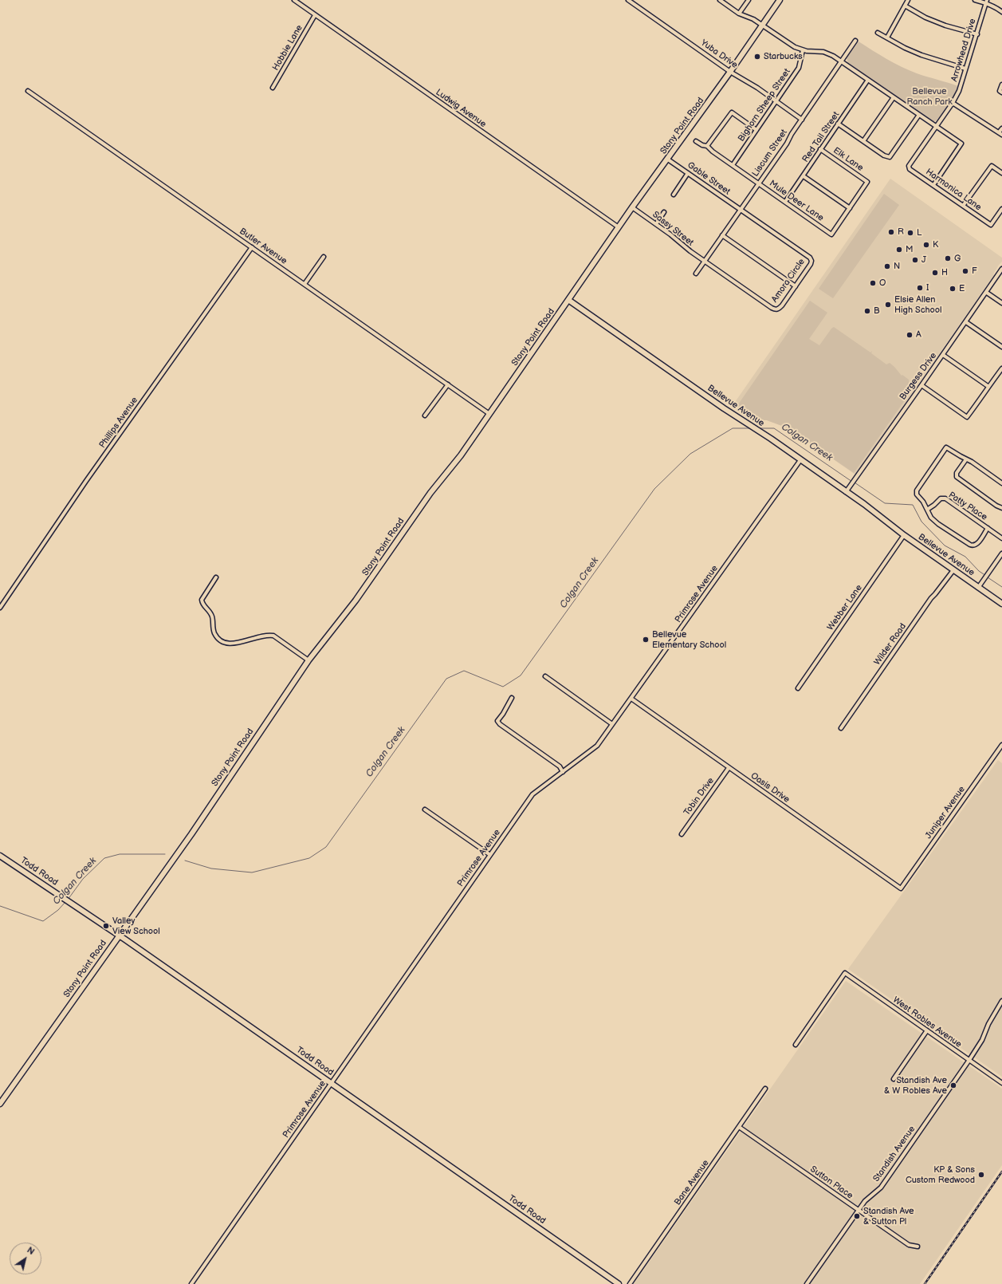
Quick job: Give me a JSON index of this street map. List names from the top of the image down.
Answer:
{
  "streets": {
    "main road": ["Stony Point Road", "Bellevue Avenue", "Todd Road"],
    "street": [
      "Hobbie Lane",
      "Arrowhead Drive",
      "Yuba Drive",
      "Bighorn Sheep Street",
      "Ludwig Avenue",
      "Red Tail Street",
      "Liscum Street",
      "Elk Lane",
      "Gable Street",
      "Harmonica Lane",
      "Mule Deer Lane",
      "Sassy Street",
      "Butler Avenue",
      "Amora Circle",
      "Burgess Drive",
      "Phillips Avenue",
      "Patty Place",
      "Primrose Avenue",
      "Webber Lane",
      "Wilder Road",
      "Oasis Drive",
      "Tobin Drive",
      "Juniper Avenue",
      "West Robles Avenue",
      "Standish Avenue",
      "Bane Avenue",
      "Sutton Place"
    ]
  },
  "crossings": [
    ["Hobbie Lane", "Ludwig Avenue"],
    ["Arrowhead Drive", "Harmonica Lane"],
    ["Yuba Drive", "Bighorn Sheep Street"],
    ["Yuba Drive", "Stony Point Road"],
    ["Yuba Drive", "Liscum Street"],
    ["Bighorn Sheep Street", "Mule Deer Lane"],
    ["Ludwig Avenue", "Stony Point Road"],
    ["Stony Point Road", "Gable Street"],
    ["Stony Point Road", "Sassy Street"],
    ["Stony Point Road", "Butler Avenue"],
    ["Stony Point Road", "Bellevue Avenue"],
    ["Stony Point Road", "Todd Road"],
    ["Red Tail Street", "Elk Lane"],
    ["Red Tail Street", "Mule Deer Lane"],
    ["Liscum Street", "Gable Street"],
    ["Liscum Street", "Mule Deer Lane"],
    ["Liscum Street", "Sassy Street"],
    ["Liscum Street", "Amora Circle"],
    ["Elk Lane", "Mule Deer Lane"],
    ["Gable Street", "Amora Circle"],
    ["Sassy Street", "Amora Circle"],
    ["Butler Avenue", "Phillips Avenue"],
    ["Burgess Drive", "Bellevue Avenue"],
    ["Bellevue Avenue", "Primrose Avenue"],
    ["Bellevue Avenue", "Webber Lane"],
    ["Bellevue Avenue", "Wilder Road"],
    ["Primrose Avenue", "Oasis Drive"],
    ["Primrose Avenue", "Todd Road"],
    ["Oasis Drive", "Tobin Drive"],
    ["Oasis Drive", "Juniper Avenue"],
    ["West Robles Avenue", "Standish Avenue"],
    ["Standish Avenue", "Sutton Place"],
    ["Bane Avenue", "Sutton Place"]
  ],
  "water": ["Colgan Creek"],
  "parks": ["Bellevue Ranch Park"],
  "places": [
    "Starbucks",
    "R",
    "L",
    "K",
    "M",
    "G",
    "J",
    "N",
    "F",
    "H",
    "O",
    "I",
    "E",
    "Elsie Allen High School",
    "B",
    "A",
    "Bellevue Elementary School",
    "Valley View School",
    "Standish Ave & W Robles Ave",
    "KP & Sons Custom Redwood",
    "Standish Ave & Sutton Pl"
  ],
  "north": "top right"
}
